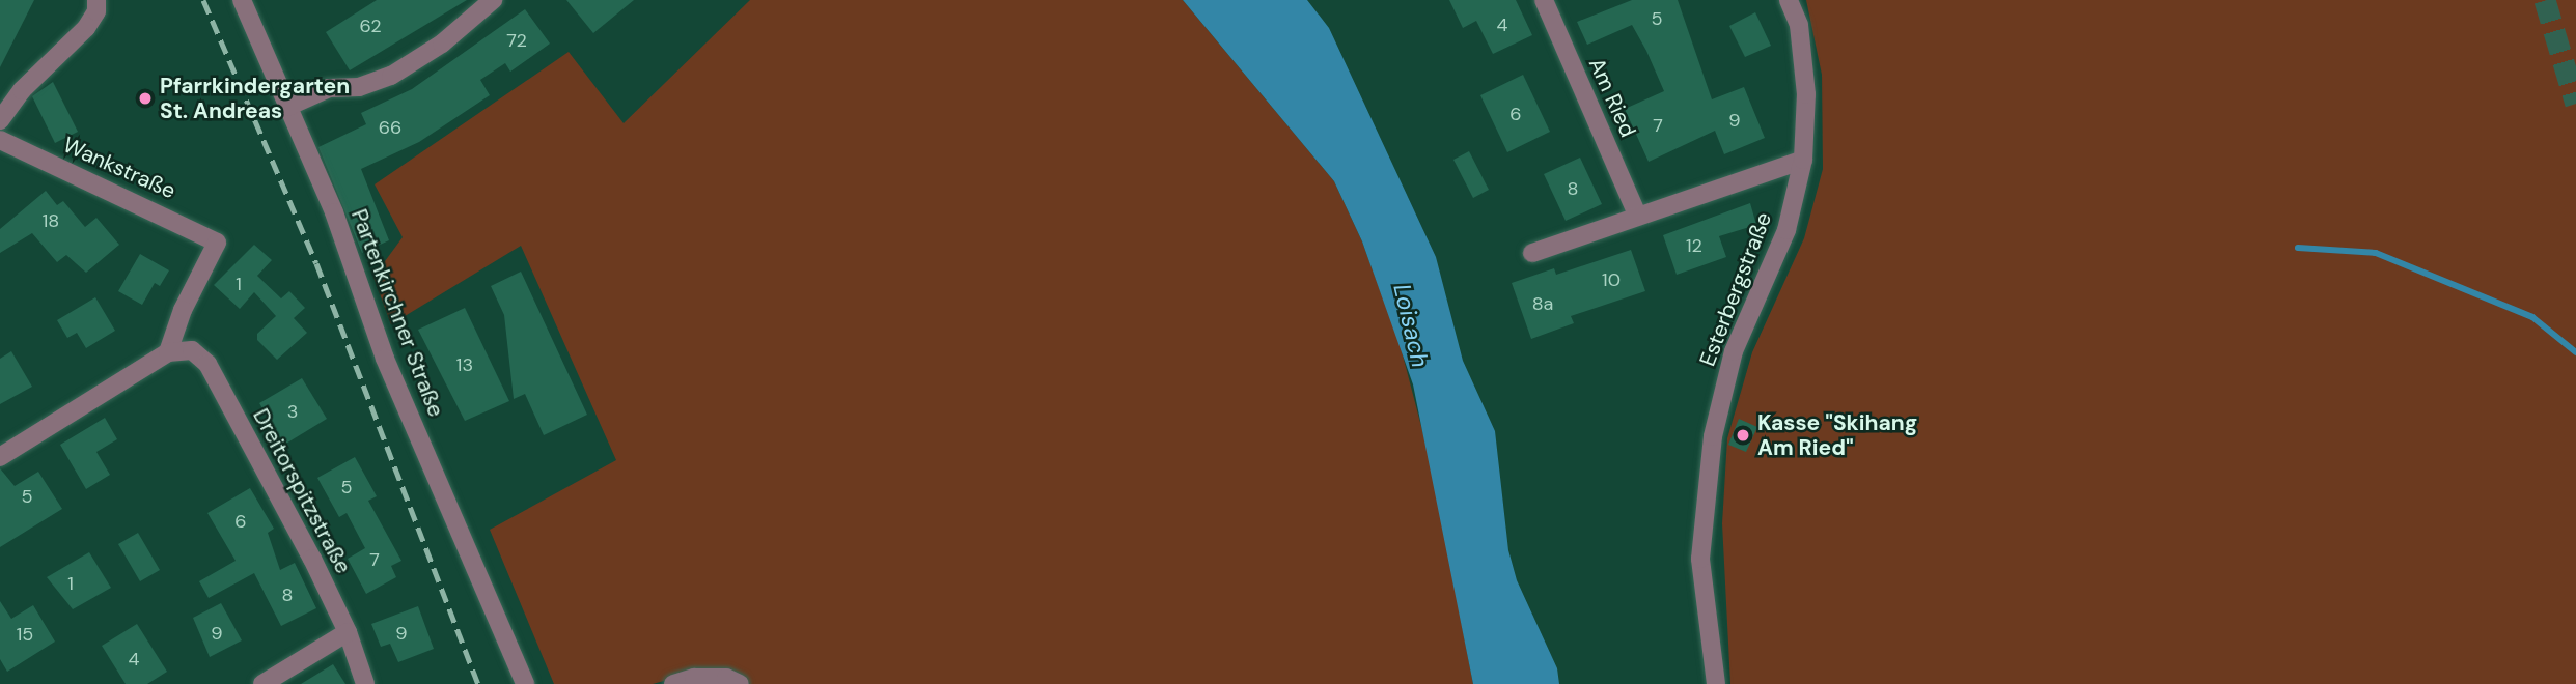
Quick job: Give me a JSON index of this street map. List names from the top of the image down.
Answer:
{
  "streets": {
    "street": [
      "Am Ried",
      "Wankstraße",
      "Esterbergstraße",
      "Partenkirchner Straße",
      "Dreitorspitzstraße"
    ]
  },
  "crossings": [
    ["Wankstraße", "Dreitorspitzstraße"]
  ],
  "water": ["Loisach"],
  "places": ["Pfarrkindergarten St. Andreas", "Kasse \"Skihang Am Ried\""],
  "house_numbers": [
    "5",
    "4",
    "62",
    "72",
    "6",
    "9",
    "7",
    "66",
    "8",
    "18",
    "12",
    "10",
    "1",
    "8a",
    "13",
    "3",
    "5",
    "5",
    "6",
    "7",
    "1",
    "8",
    "9",
    "9",
    "15",
    "4"
  ]
}
